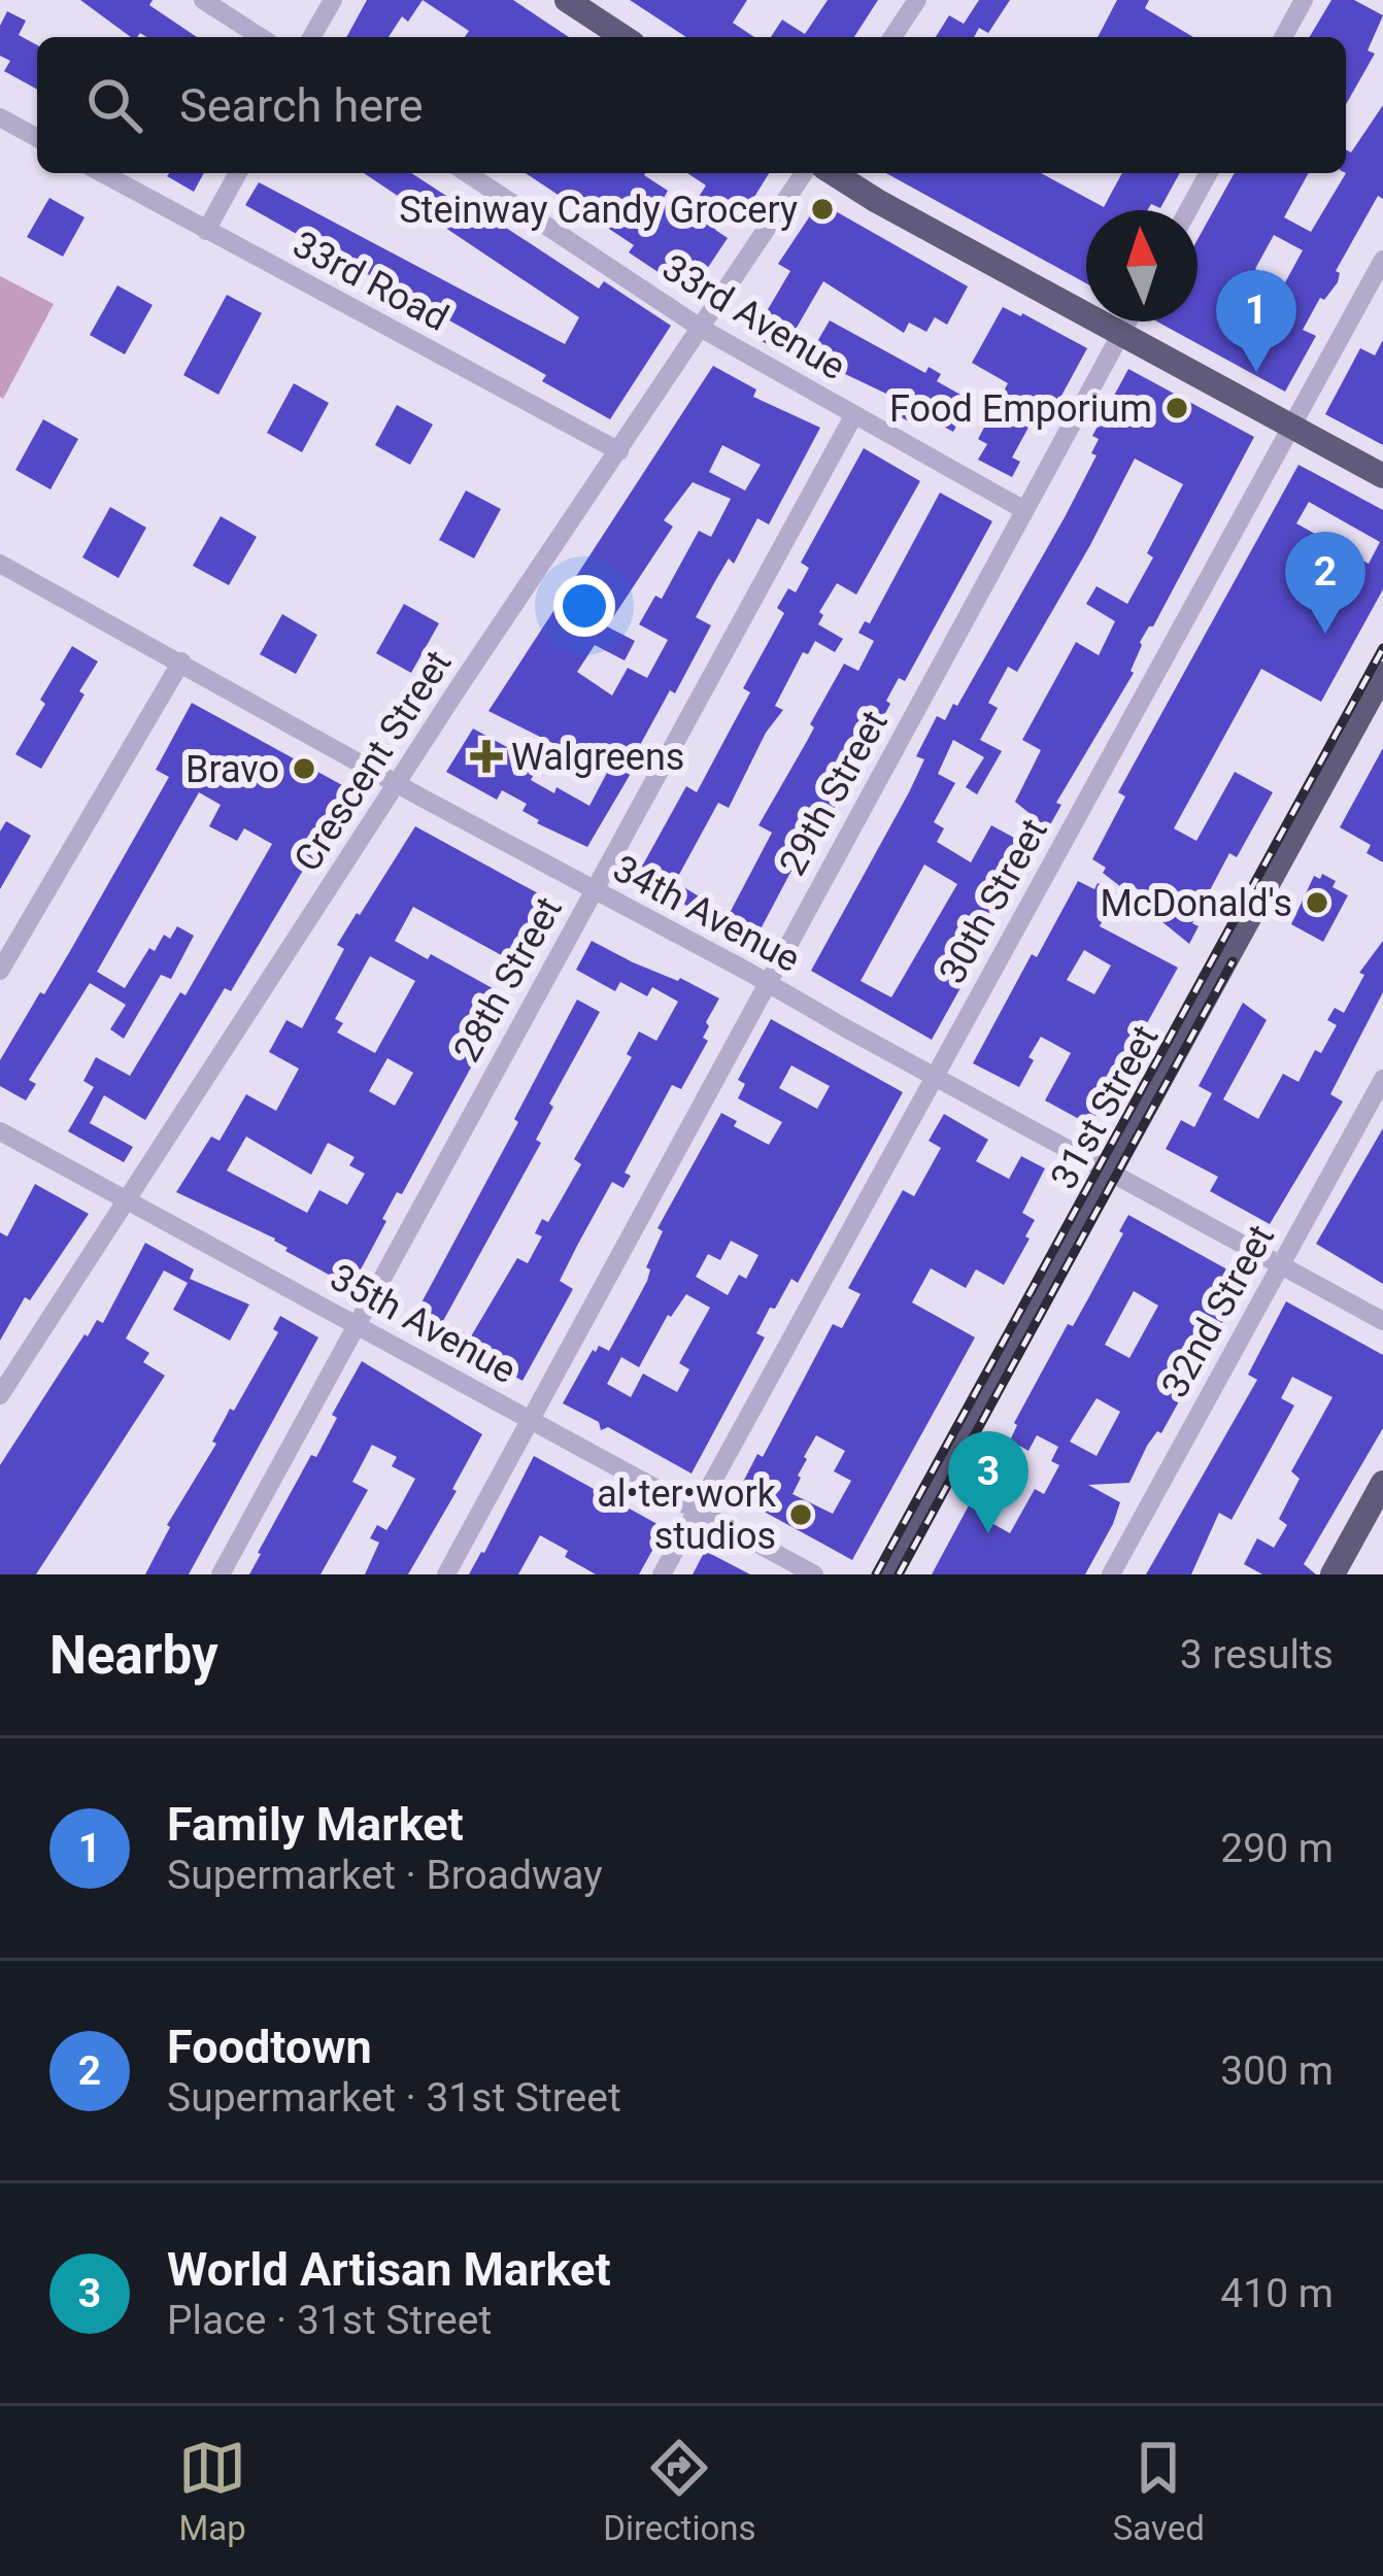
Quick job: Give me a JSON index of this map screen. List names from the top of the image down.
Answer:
{
  "streets": {
    "main road": ["31st Street"],
    "street": [
      "33rd Road",
      "33rd Avenue",
      "Crescent Street",
      "29th Street",
      "30th Street",
      "34th Avenue",
      "28th Street",
      "32nd Street",
      "35th Avenue"
    ]
  },
  "crossings": [
    ["33rd Road", "Crescent Street"],
    ["33rd Avenue", "Crescent Street"],
    ["33rd Avenue", "29th Street"],
    ["33rd Avenue", "28th Street"],
    ["Crescent Street", "34th Avenue"],
    ["Crescent Street", "35th Avenue"],
    ["29th Street", "34th Avenue"],
    ["29th Street", "35th Avenue"],
    ["30th Street", "34th Avenue"],
    ["30th Street", "35th Avenue"],
    ["34th Avenue", "28th Street"],
    ["34th Avenue", "31st Street"],
    ["34th Avenue", "32nd Street"],
    ["28th Street", "35th Avenue"]
  ],
  "places": {
    "other": [
      "Steinway Candy Grocery",
      "Food Emporium",
      "Bravo",
      "McDonald's",
      "al•ter•work studios"
    ],
    "health": ["Walgreens"]
  },
  "north": "top",
  "page": {
    "search": "Search here",
    "pins": ["1", "2", "3"],
    "heading": ["Nearby", "3 results"],
    "list": [
      {
        "mark": "1",
        "name": "Family Market",
        "note": "Supermarket · Broadway",
        "value": "290 m"
      },
      {
        "mark": "2",
        "name": "Foodtown",
        "note": "Supermarket · 31st Street",
        "value": "300 m"
      },
      {
        "mark": "3",
        "name": "World Artisan Market",
        "note": "Place · 31st Street",
        "value": "410 m"
      }
    ],
    "nav": ["Map", "Directions", "Saved"]
  }
}
